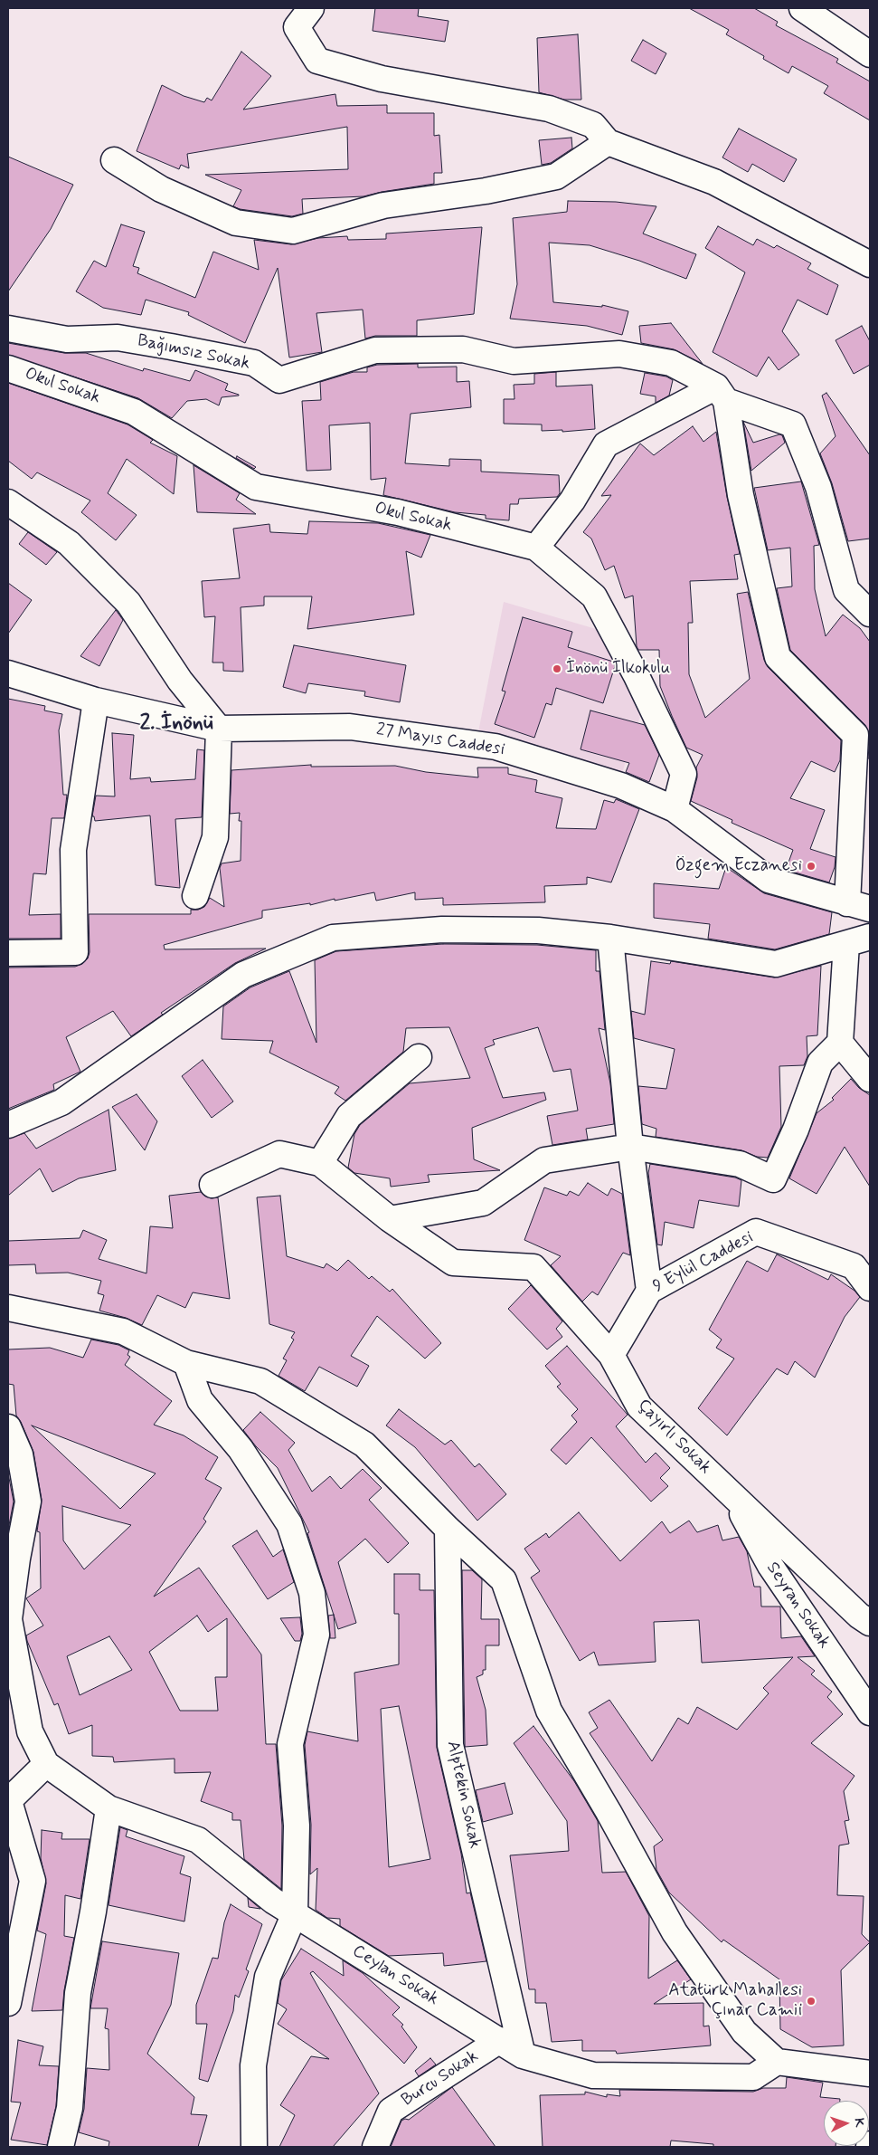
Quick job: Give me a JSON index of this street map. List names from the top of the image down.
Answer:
{
  "streets": {
    "street": [
      "Bağımsız Sokak",
      "Okul Sokak",
      "27 Mayıs Caddesi",
      "9 Eylül Caddesi",
      "Çayırlı Sokak",
      "Seyran Sokak",
      "Alptekin Sokak",
      "Ceylan Sokak",
      "Burcu Sokak"
    ]
  },
  "crossings": [
    ["Okul Sokak", "27 Mayıs Caddesi"],
    ["9 Eylül Caddesi", "Çayırlı Sokak"],
    ["Çayırlı Sokak", "Seyran Sokak"],
    ["Alptekin Sokak", "Ceylan Sokak"],
    ["Ceylan Sokak", "Burcu Sokak"]
  ],
  "districts": ["2. İnönü"],
  "places": ["İnönü İlkokulu", "Özgem Eczanesi", "Atatürk Mahallesi Çınar Camii"],
  "north": "right"
}
